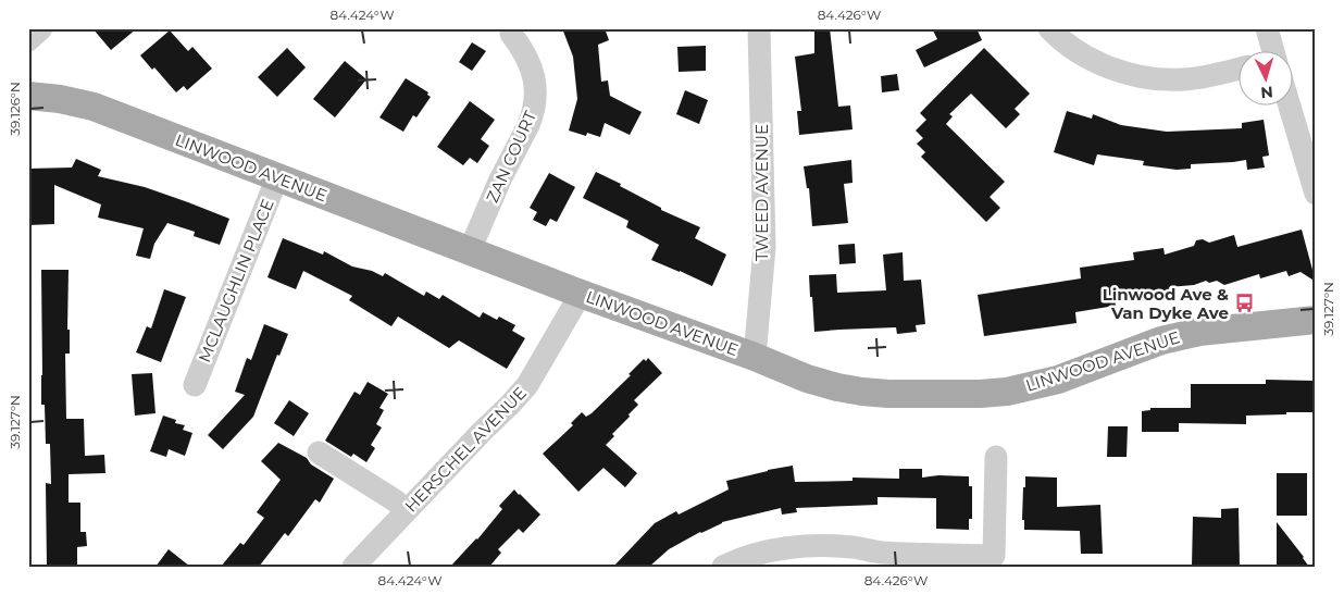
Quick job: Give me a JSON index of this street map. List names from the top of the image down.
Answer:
{
  "streets": {
    "main road": ["LINWOOD AVENUE"],
    "street": [
      "ZAN COURT",
      "TWEED AVENUE",
      "MCLAUGHLIN PLACE",
      "HERSCHEL AVENUE"
    ]
  },
  "crossings": [
    ["ZAN COURT", "LINWOOD AVENUE"],
    ["LINWOOD AVENUE", "TWEED AVENUE"],
    ["LINWOOD AVENUE", "MCLAUGHLIN PLACE"],
    ["LINWOOD AVENUE", "HERSCHEL AVENUE"]
  ],
  "places": {
    "bus stop": ["Linwood Ave & Van Dyke Ave"]
  },
  "north": "bottom",
  "coordinates": [
    "84.424°W",
    "84.426°W",
    "39.126°N",
    "39.127°N"
  ]
}
